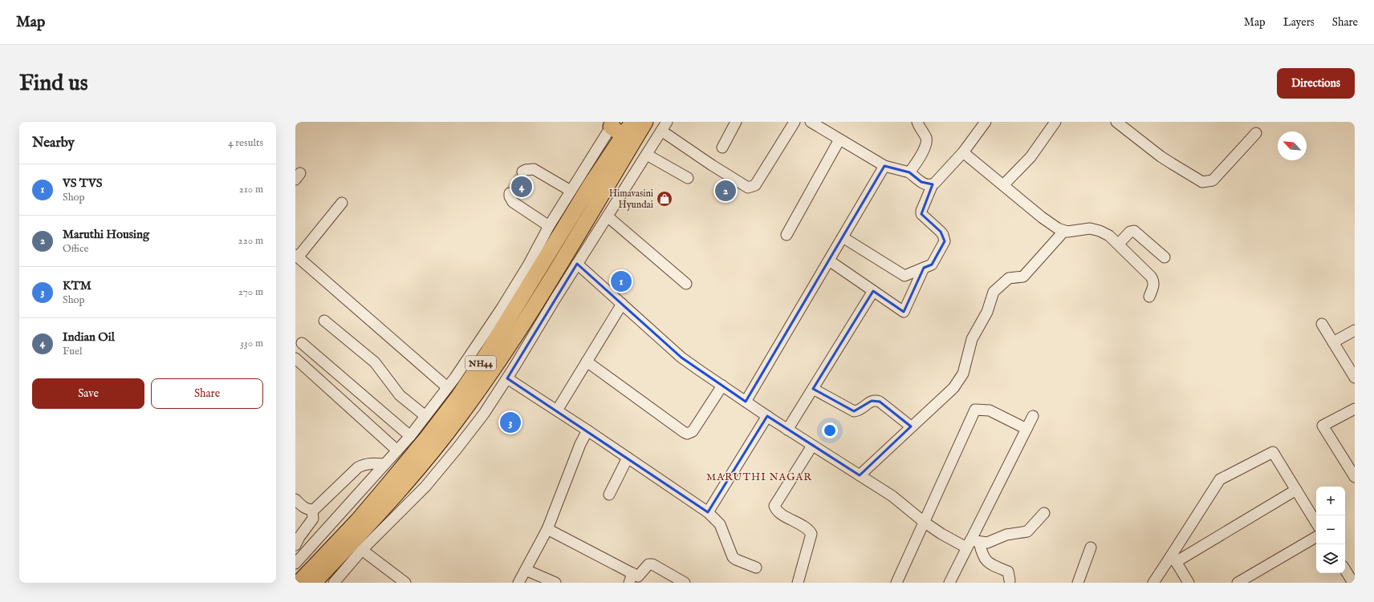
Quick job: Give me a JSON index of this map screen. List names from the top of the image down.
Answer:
{
  "streets": {
    "highway": ["NH44"]
  },
  "districts": ["MARUTHI NAGAR"],
  "places": {
    "shop": ["Himavasini Hyundai"]
  },
  "north": "top left",
  "page": {
    "header": "Map",
    "nav": ["Map", "Layers", "Share"],
    "buttons": [
      "Directions",
      ["Save", "Share"]
    ],
    "title": "Find us",
    "heading": ["Nearby", "4 results"],
    "list": [
      {
        "mark": "1",
        "name": "VS TVS",
        "note": "Shop",
        "value": "210 m"
      },
      {
        "mark": "2",
        "name": "Maruthi Housing",
        "note": "Office",
        "value": "220 m"
      },
      {
        "mark": "3",
        "name": "KTM",
        "note": "Shop",
        "value": "270 m"
      },
      {
        "mark": "4",
        "name": "Indian Oil",
        "note": "Fuel",
        "value": "330 m"
      }
    ],
    "pins": [
      "4",
      "2",
      "1",
      "3"
    ],
    "map_buttons": ["+", "−"]
  }
}
